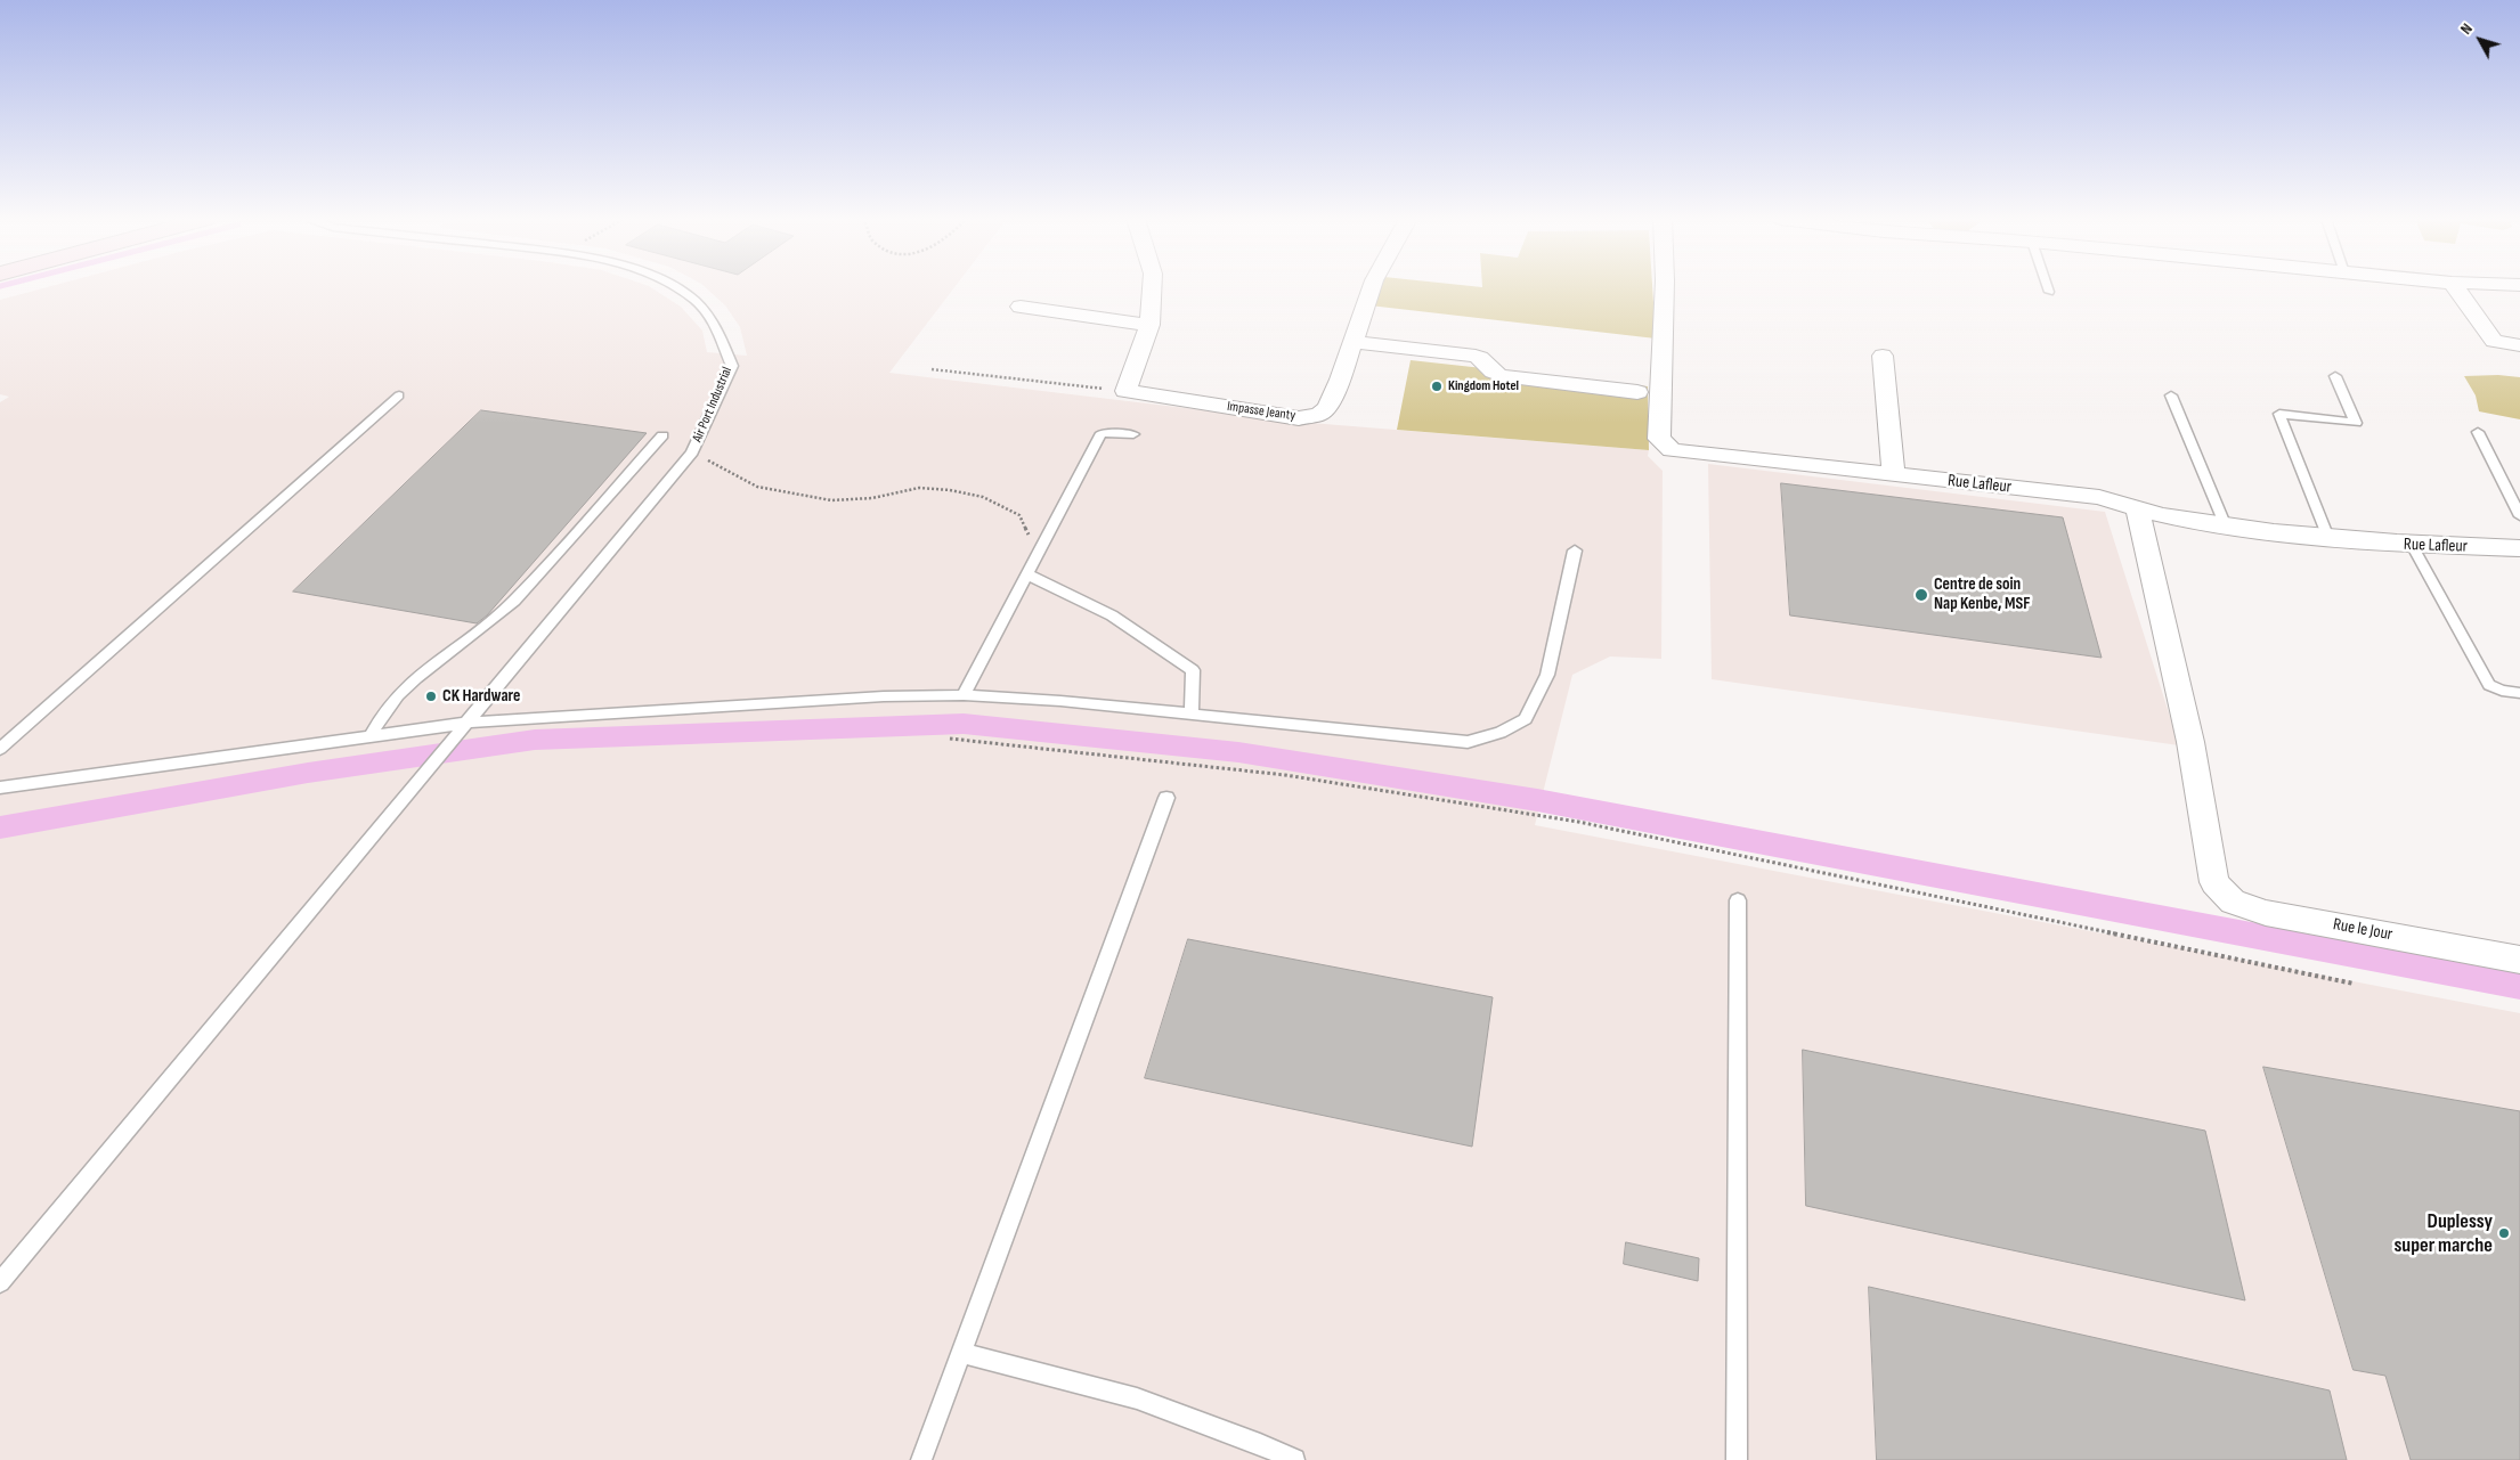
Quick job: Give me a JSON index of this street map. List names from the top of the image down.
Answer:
{
  "streets": {
    "street": ["Impasse Jeanty", "Rue Lafleur", "Rue le Jour"],
    "lane": ["Air Port Industrial"]
  },
  "crossings": [
    ["Rue Lafleur", "Rue le Jour"]
  ],
  "places": [
    "Kingdom Hotel",
    "Centre de soin Nap Kenbe, MSF",
    "CK Hardware",
    "Duplessy super marche"
  ],
  "north": "top left"
}
